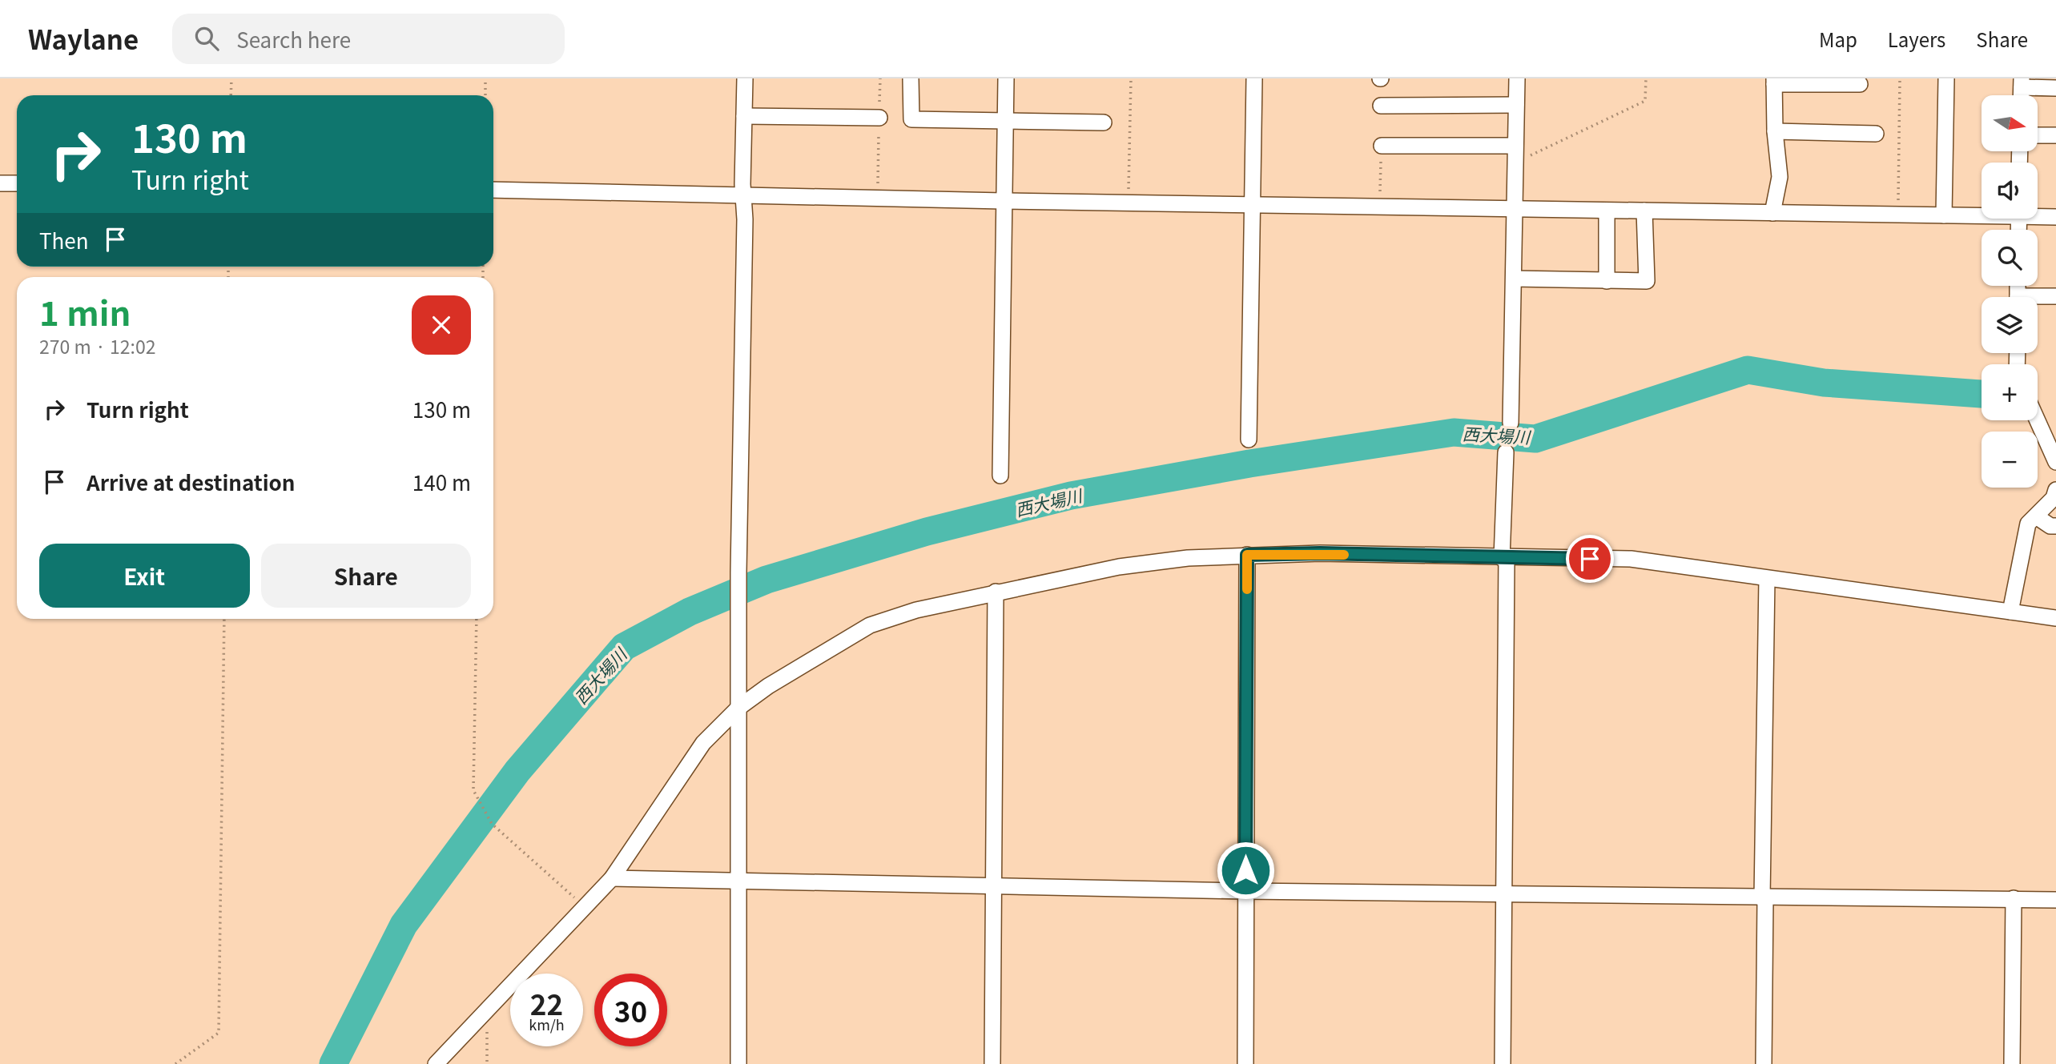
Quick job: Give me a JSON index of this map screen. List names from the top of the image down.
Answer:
{
  "water": ["西大場川"],
  "north": "right",
  "page": {
    "header": "Waylane",
    "search": "Search here",
    "nav": ["Map", "Layers", "Share"],
    "map_buttons": ["+", "−"],
    "turn": ["130 m", "Turn right"],
    "then": "Then",
    "heading": ["1 min", "270 m · 12:02"],
    "list": [
      {
        "name": "Turn right",
        "value": "130 m"
      },
      {
        "name": "Arrive at destination",
        "value": "140 m"
      }
    ],
    "buttons": ["Exit", "Share"],
    "speed": "22 km/h",
    "limit": "30"
  }
}
